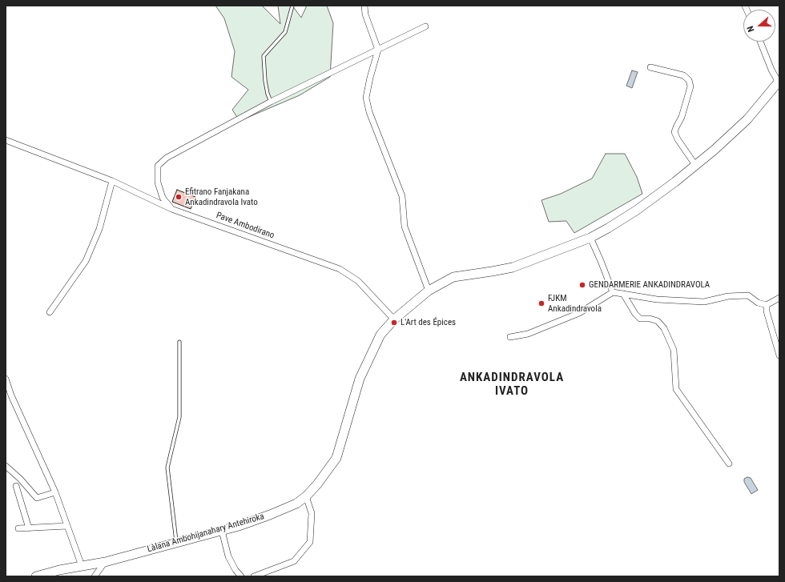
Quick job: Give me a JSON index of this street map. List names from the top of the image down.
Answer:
{
  "streets": {
    "street": ["Pave Ambodirano", "Làlana Ambohijanahary Antehiroka"]
  },
  "crossings": [
    ["Pave Ambodirano", "Làlana Ambohijanahary Antehiroka"]
  ],
  "districts": ["ANKADINDRAVOLA IVATO"],
  "places": [
    "Efitrano Fanjakana Ankadindravola Ivato",
    "GENDARMERIE ANKADINDRAVOLA",
    "FJKM Ankadindravola",
    "L'Art des Épices"
  ],
  "north": "left"
}
